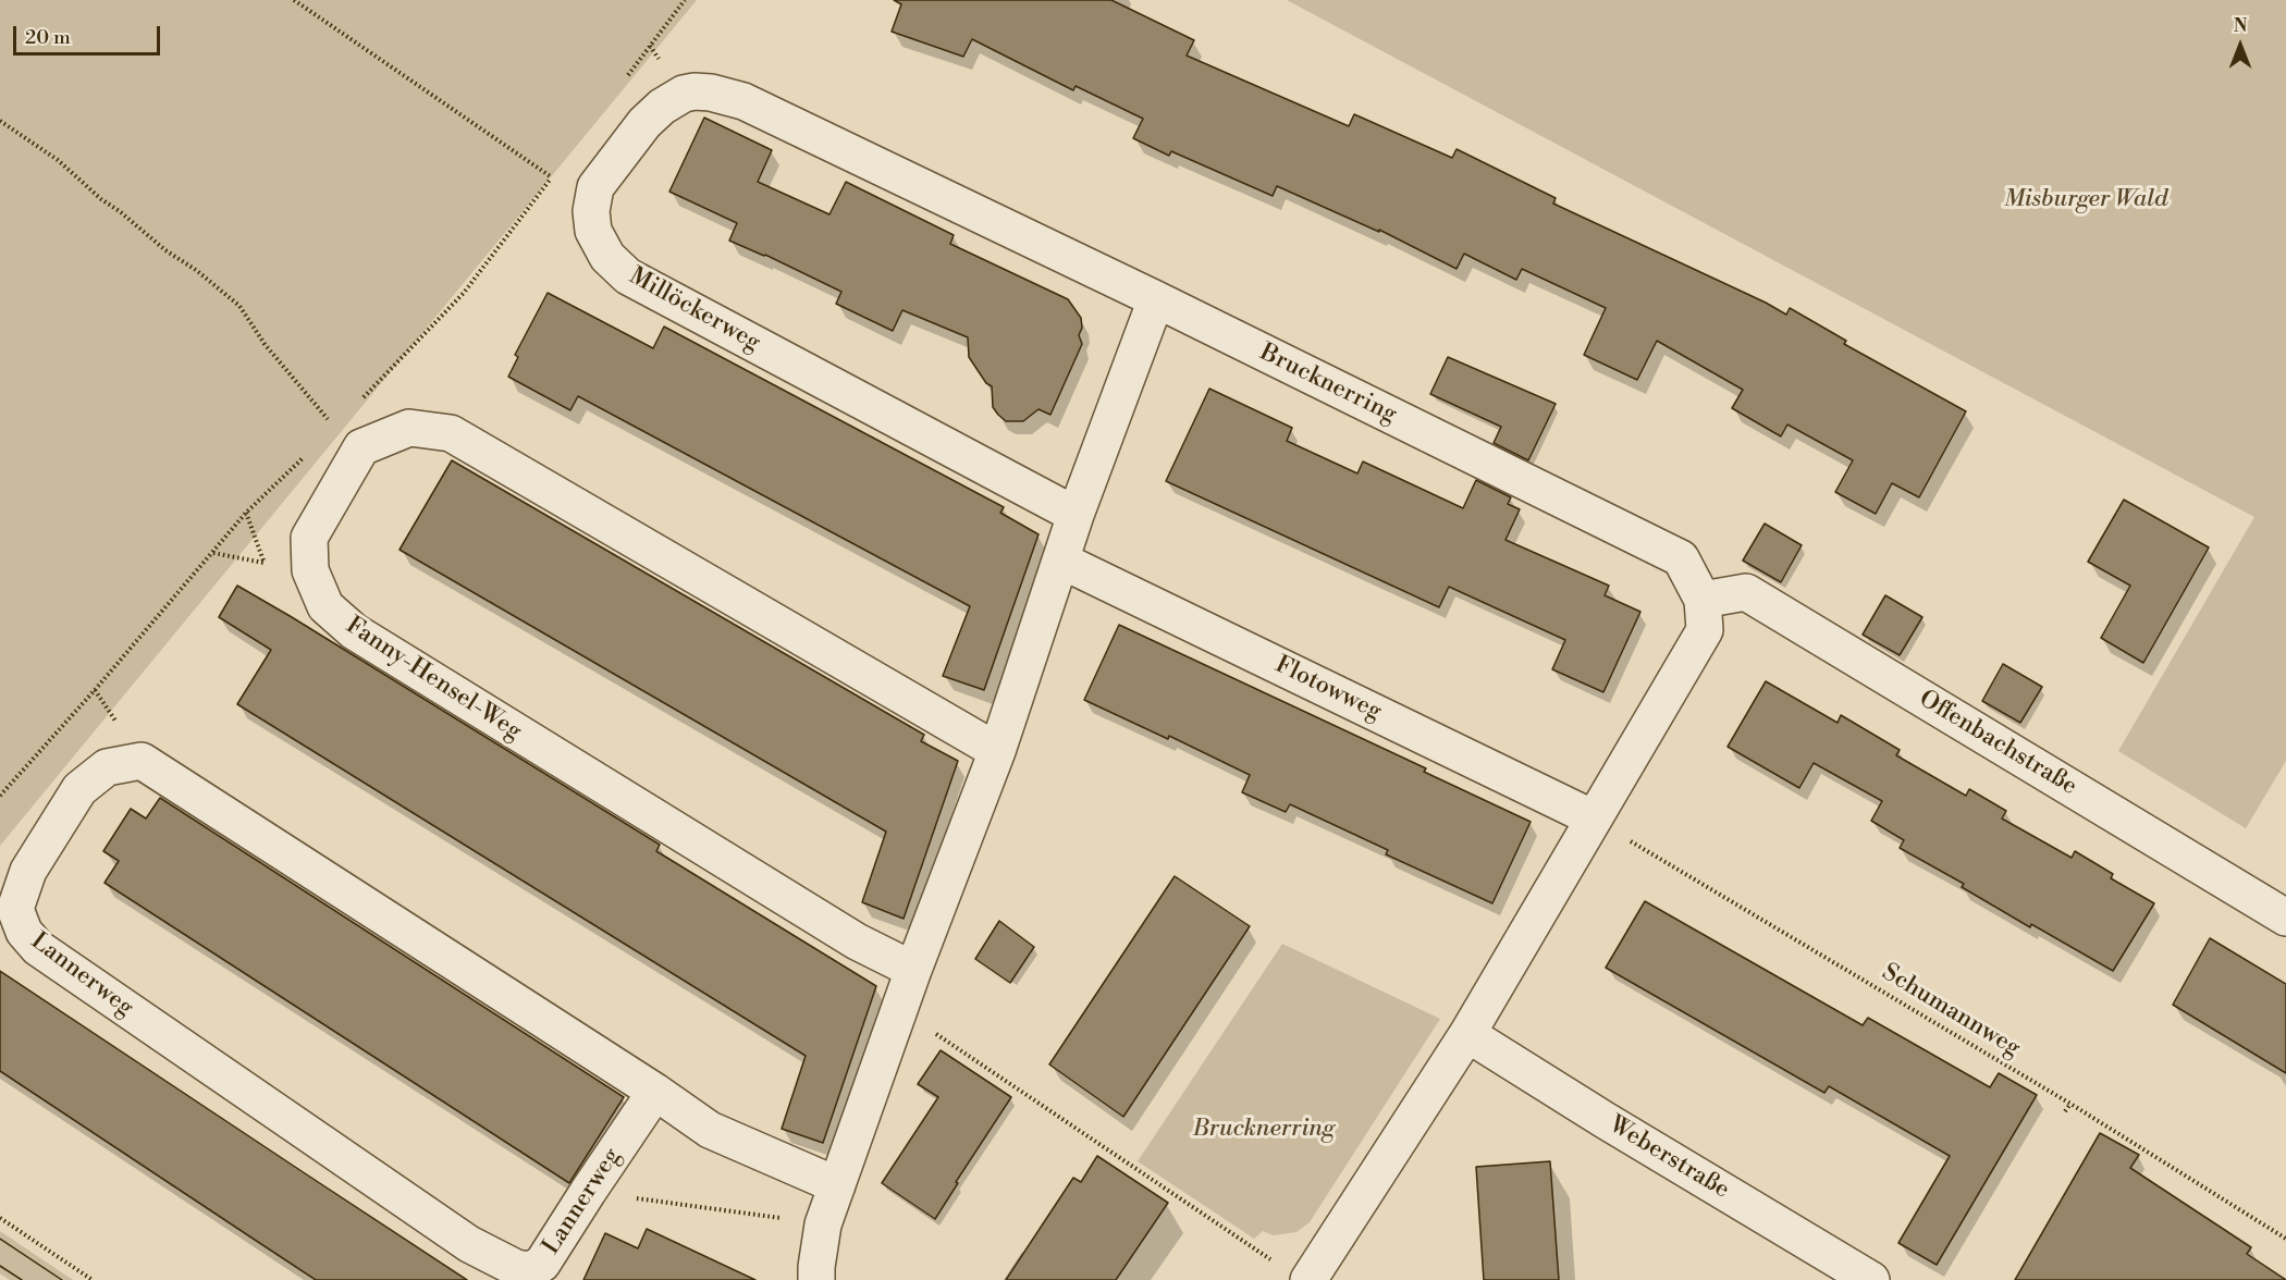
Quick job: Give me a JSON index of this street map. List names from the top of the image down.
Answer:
{
  "streets": {
    "street": [
      "Millöckerweg",
      "Brucknerring",
      "Fanny-Hensel-Weg",
      "Flotowweg",
      "Offenbachstraße",
      "Lannerweg",
      "Weberstraße"
    ],
    "path": ["Schumannweg"]
  },
  "crossings": [
    ["Millöckerweg", "Brucknerring"],
    ["Brucknerring", "Flotowweg"],
    ["Brucknerring", "Offenbachstraße"],
    ["Brucknerring", "Schumannweg"],
    ["Brucknerring", "Weberstraße"],
    ["Flotowweg", "Schumannweg"]
  ],
  "parks": ["Misburger Wald", "Brucknerring"],
  "scale_bar": "20 m",
  "north": "top"
}
